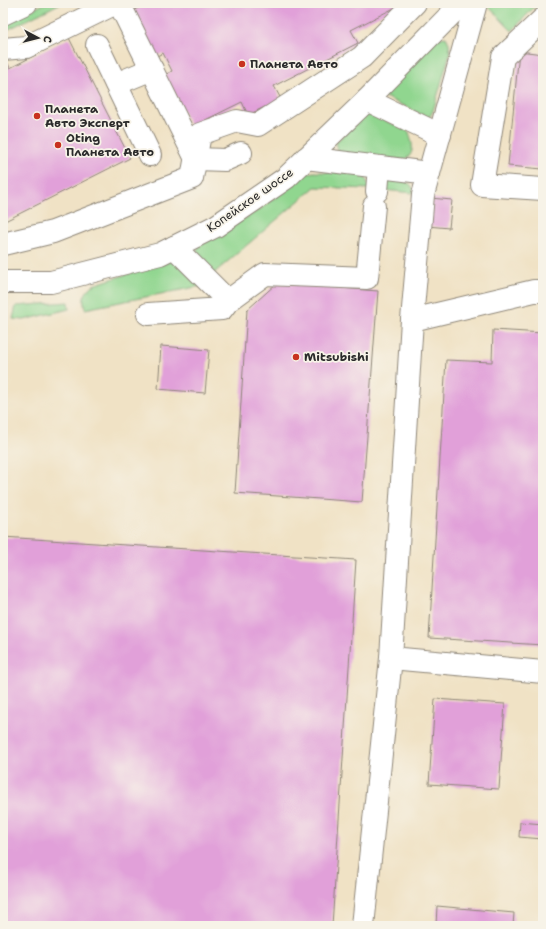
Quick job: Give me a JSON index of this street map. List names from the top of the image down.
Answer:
{
  "streets": {
    "street": ["Копейское шоссе"]
  },
  "places": [
    "Планета Авто",
    "Планета Авто Эксперт",
    "Oting Планета Авто",
    "Mitsubishi"
  ],
  "north": "right"
}
